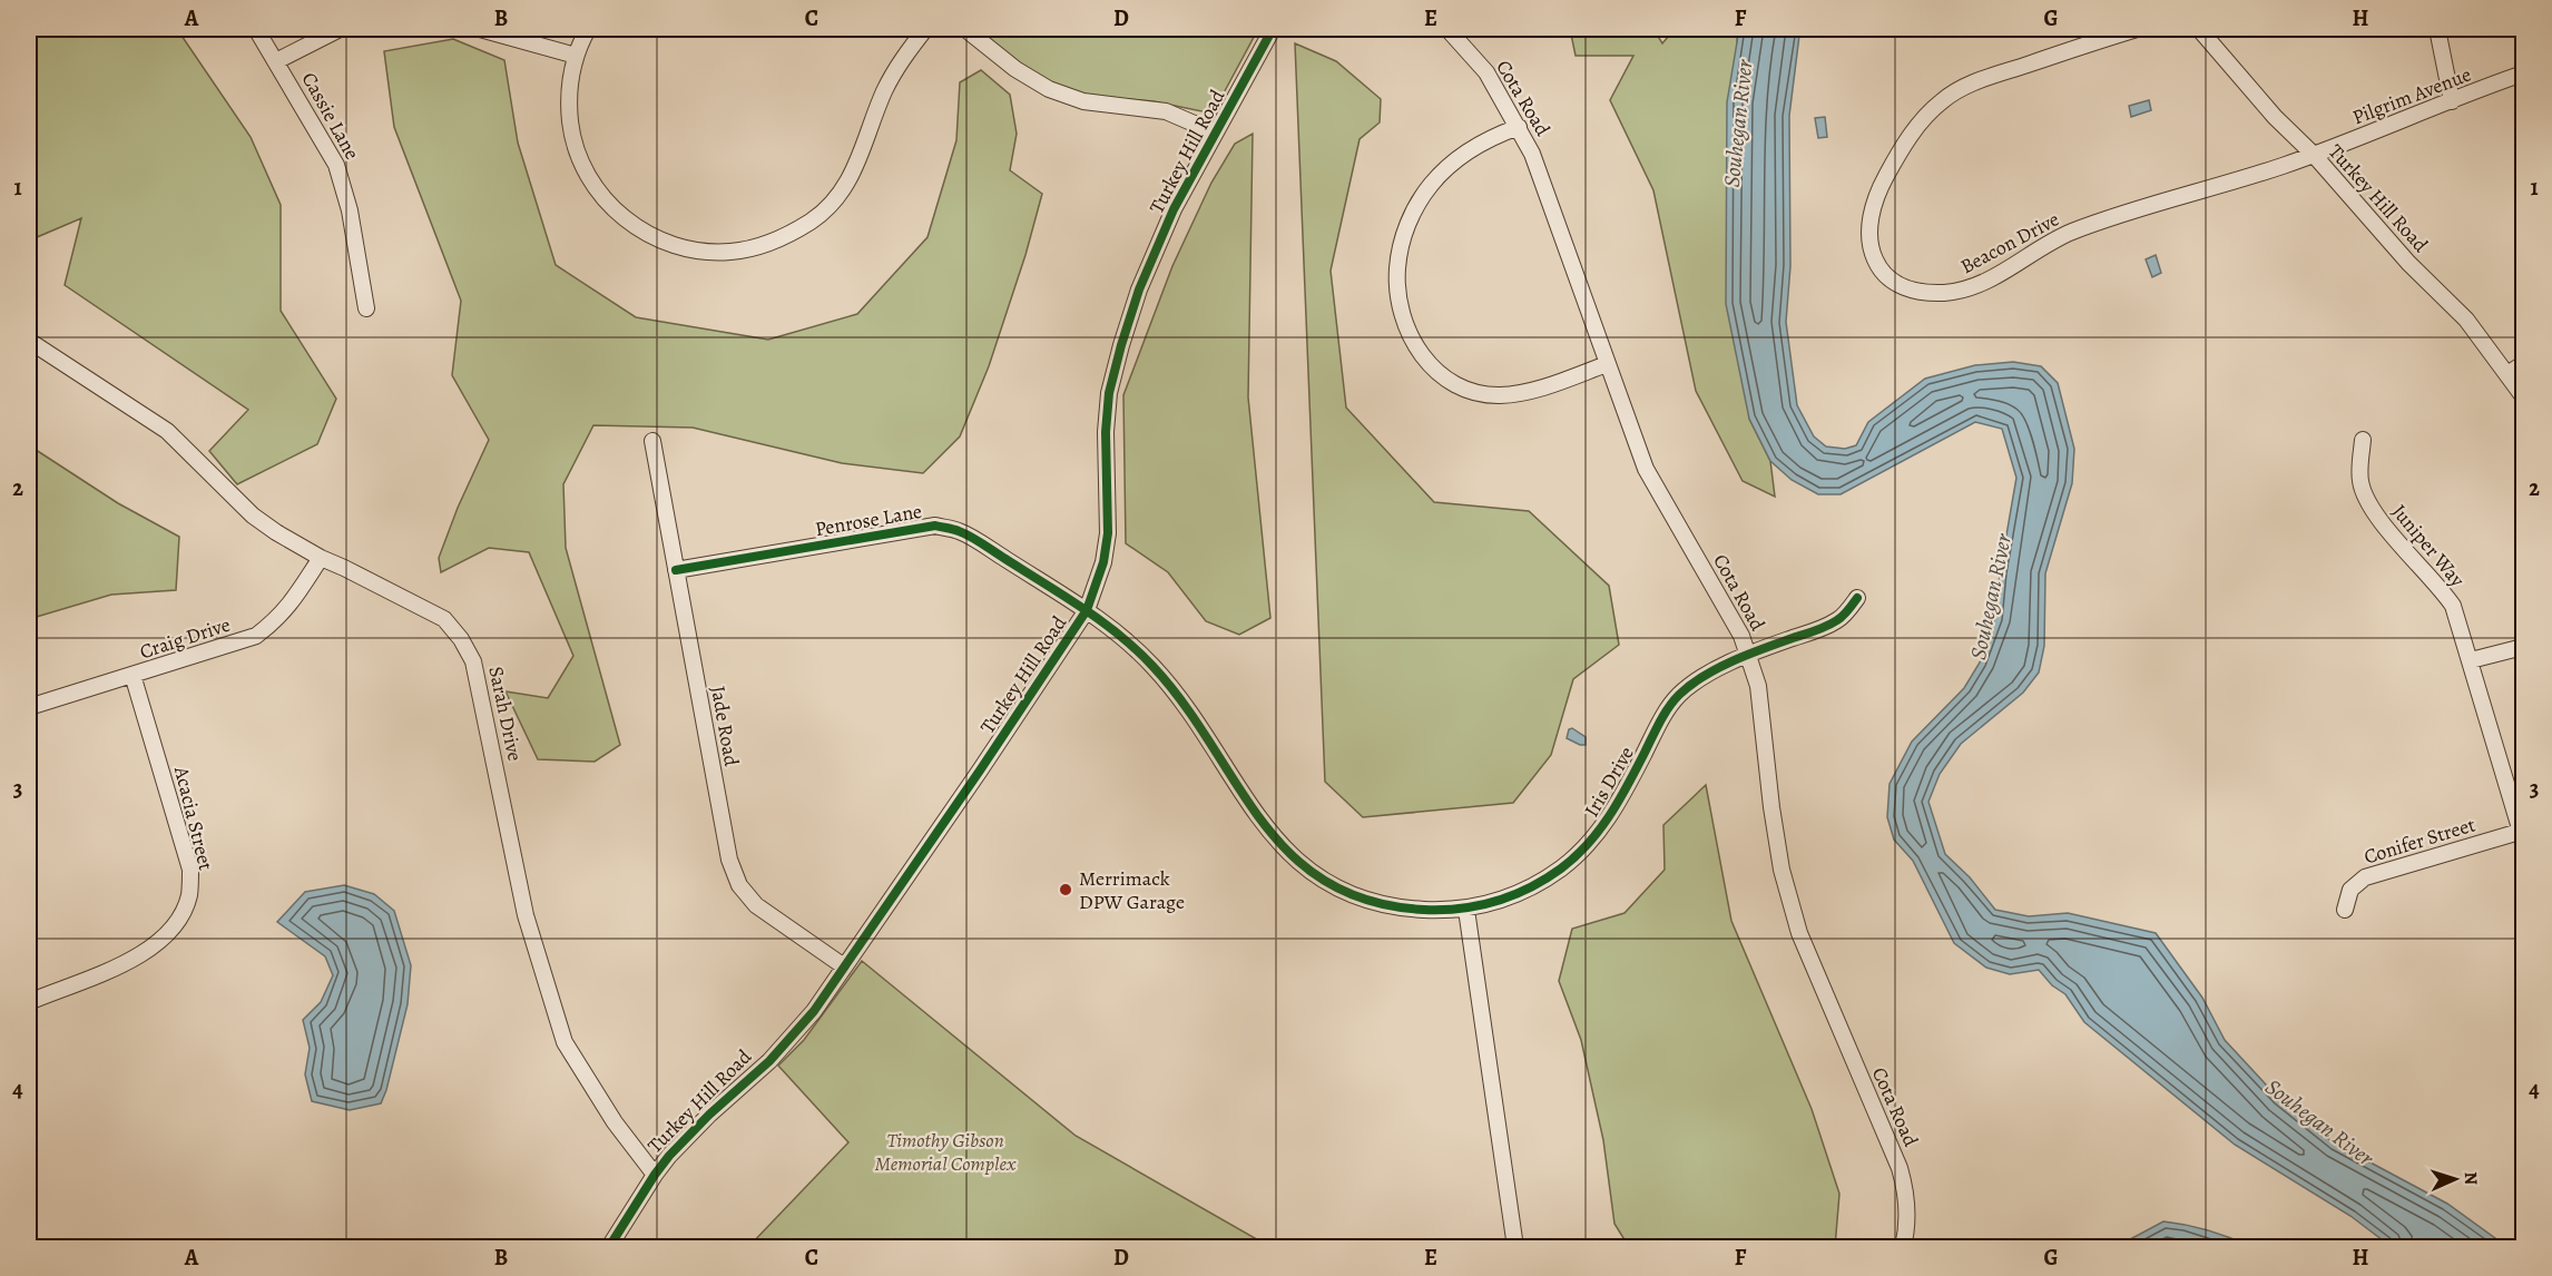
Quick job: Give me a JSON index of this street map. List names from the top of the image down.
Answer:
{
  "streets": {
    "street": [
      "Pilgrim Avenue",
      "Cota Road",
      "Cassie Lane",
      "Turkey Hill Road",
      "Beacon Drive",
      "Penrose Lane",
      "Juniper Way",
      "Craig Drive",
      "Sarah Drive",
      "Jade Road",
      "Iris Drive",
      "Acacia Street",
      "Conifer Street"
    ]
  },
  "crossings": [
    ["Pilgrim Avenue", "Turkey Hill Road"],
    ["Pilgrim Avenue", "Beacon Drive"],
    ["Cota Road", "Iris Drive"],
    ["Turkey Hill Road", "Beacon Drive"],
    ["Turkey Hill Road", "Penrose Lane"],
    ["Turkey Hill Road", "Sarah Drive"],
    ["Turkey Hill Road", "Jade Road"],
    ["Turkey Hill Road", "Iris Drive"],
    ["Penrose Lane", "Jade Road"],
    ["Penrose Lane", "Iris Drive"],
    ["Juniper Way", "Conifer Street"],
    ["Craig Drive", "Sarah Drive"],
    ["Craig Drive", "Acacia Street"]
  ],
  "water": ["Souhegan River"],
  "parks": ["Timothy Gibson Memorial Complex"],
  "places": ["Merrimack DPW Garage"],
  "north": "right",
  "grid": {
    "columns": [
      "A",
      "B",
      "C",
      "D",
      "E",
      "F",
      "G",
      "H"
    ],
    "rows": [
      "1",
      "2",
      "3",
      "4"
    ]
  }
}
